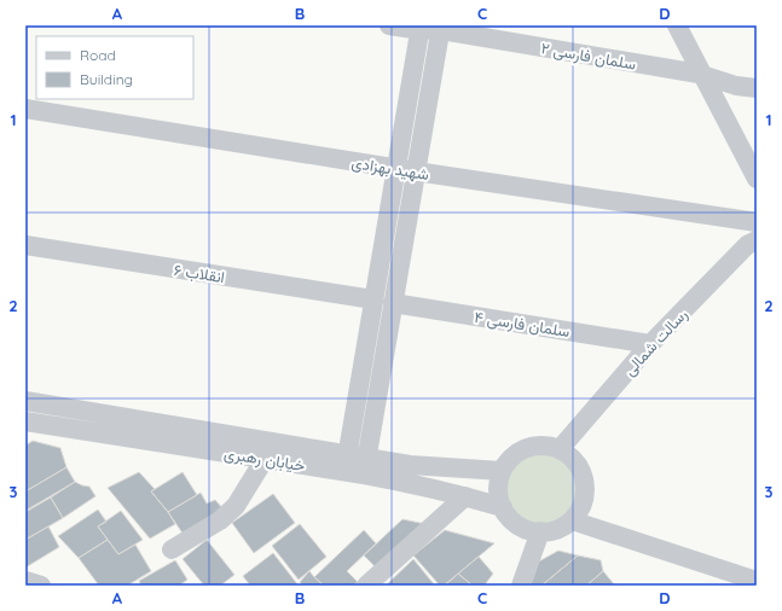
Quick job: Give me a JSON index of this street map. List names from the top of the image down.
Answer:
{
  "streets": {
    "street": [
      "سلمان فارسی ۲",
      "شهید بهزادی",
      "انقلاب ۶",
      "سلمان فارسی ۴",
      "رسالت شمالی",
      "خیابان رهبری"
    ]
  },
  "crossings": [
    ["سلمان فارسی ۴", "رسالت شمالی"],
    ["رسالت شمالی", "خیابان رهبری"]
  ],
  "legend": ["Road", "Building"],
  "grid": {
    "columns": [
      "A",
      "B",
      "C",
      "D"
    ],
    "rows": ["1", "2", "3"]
  }
}
